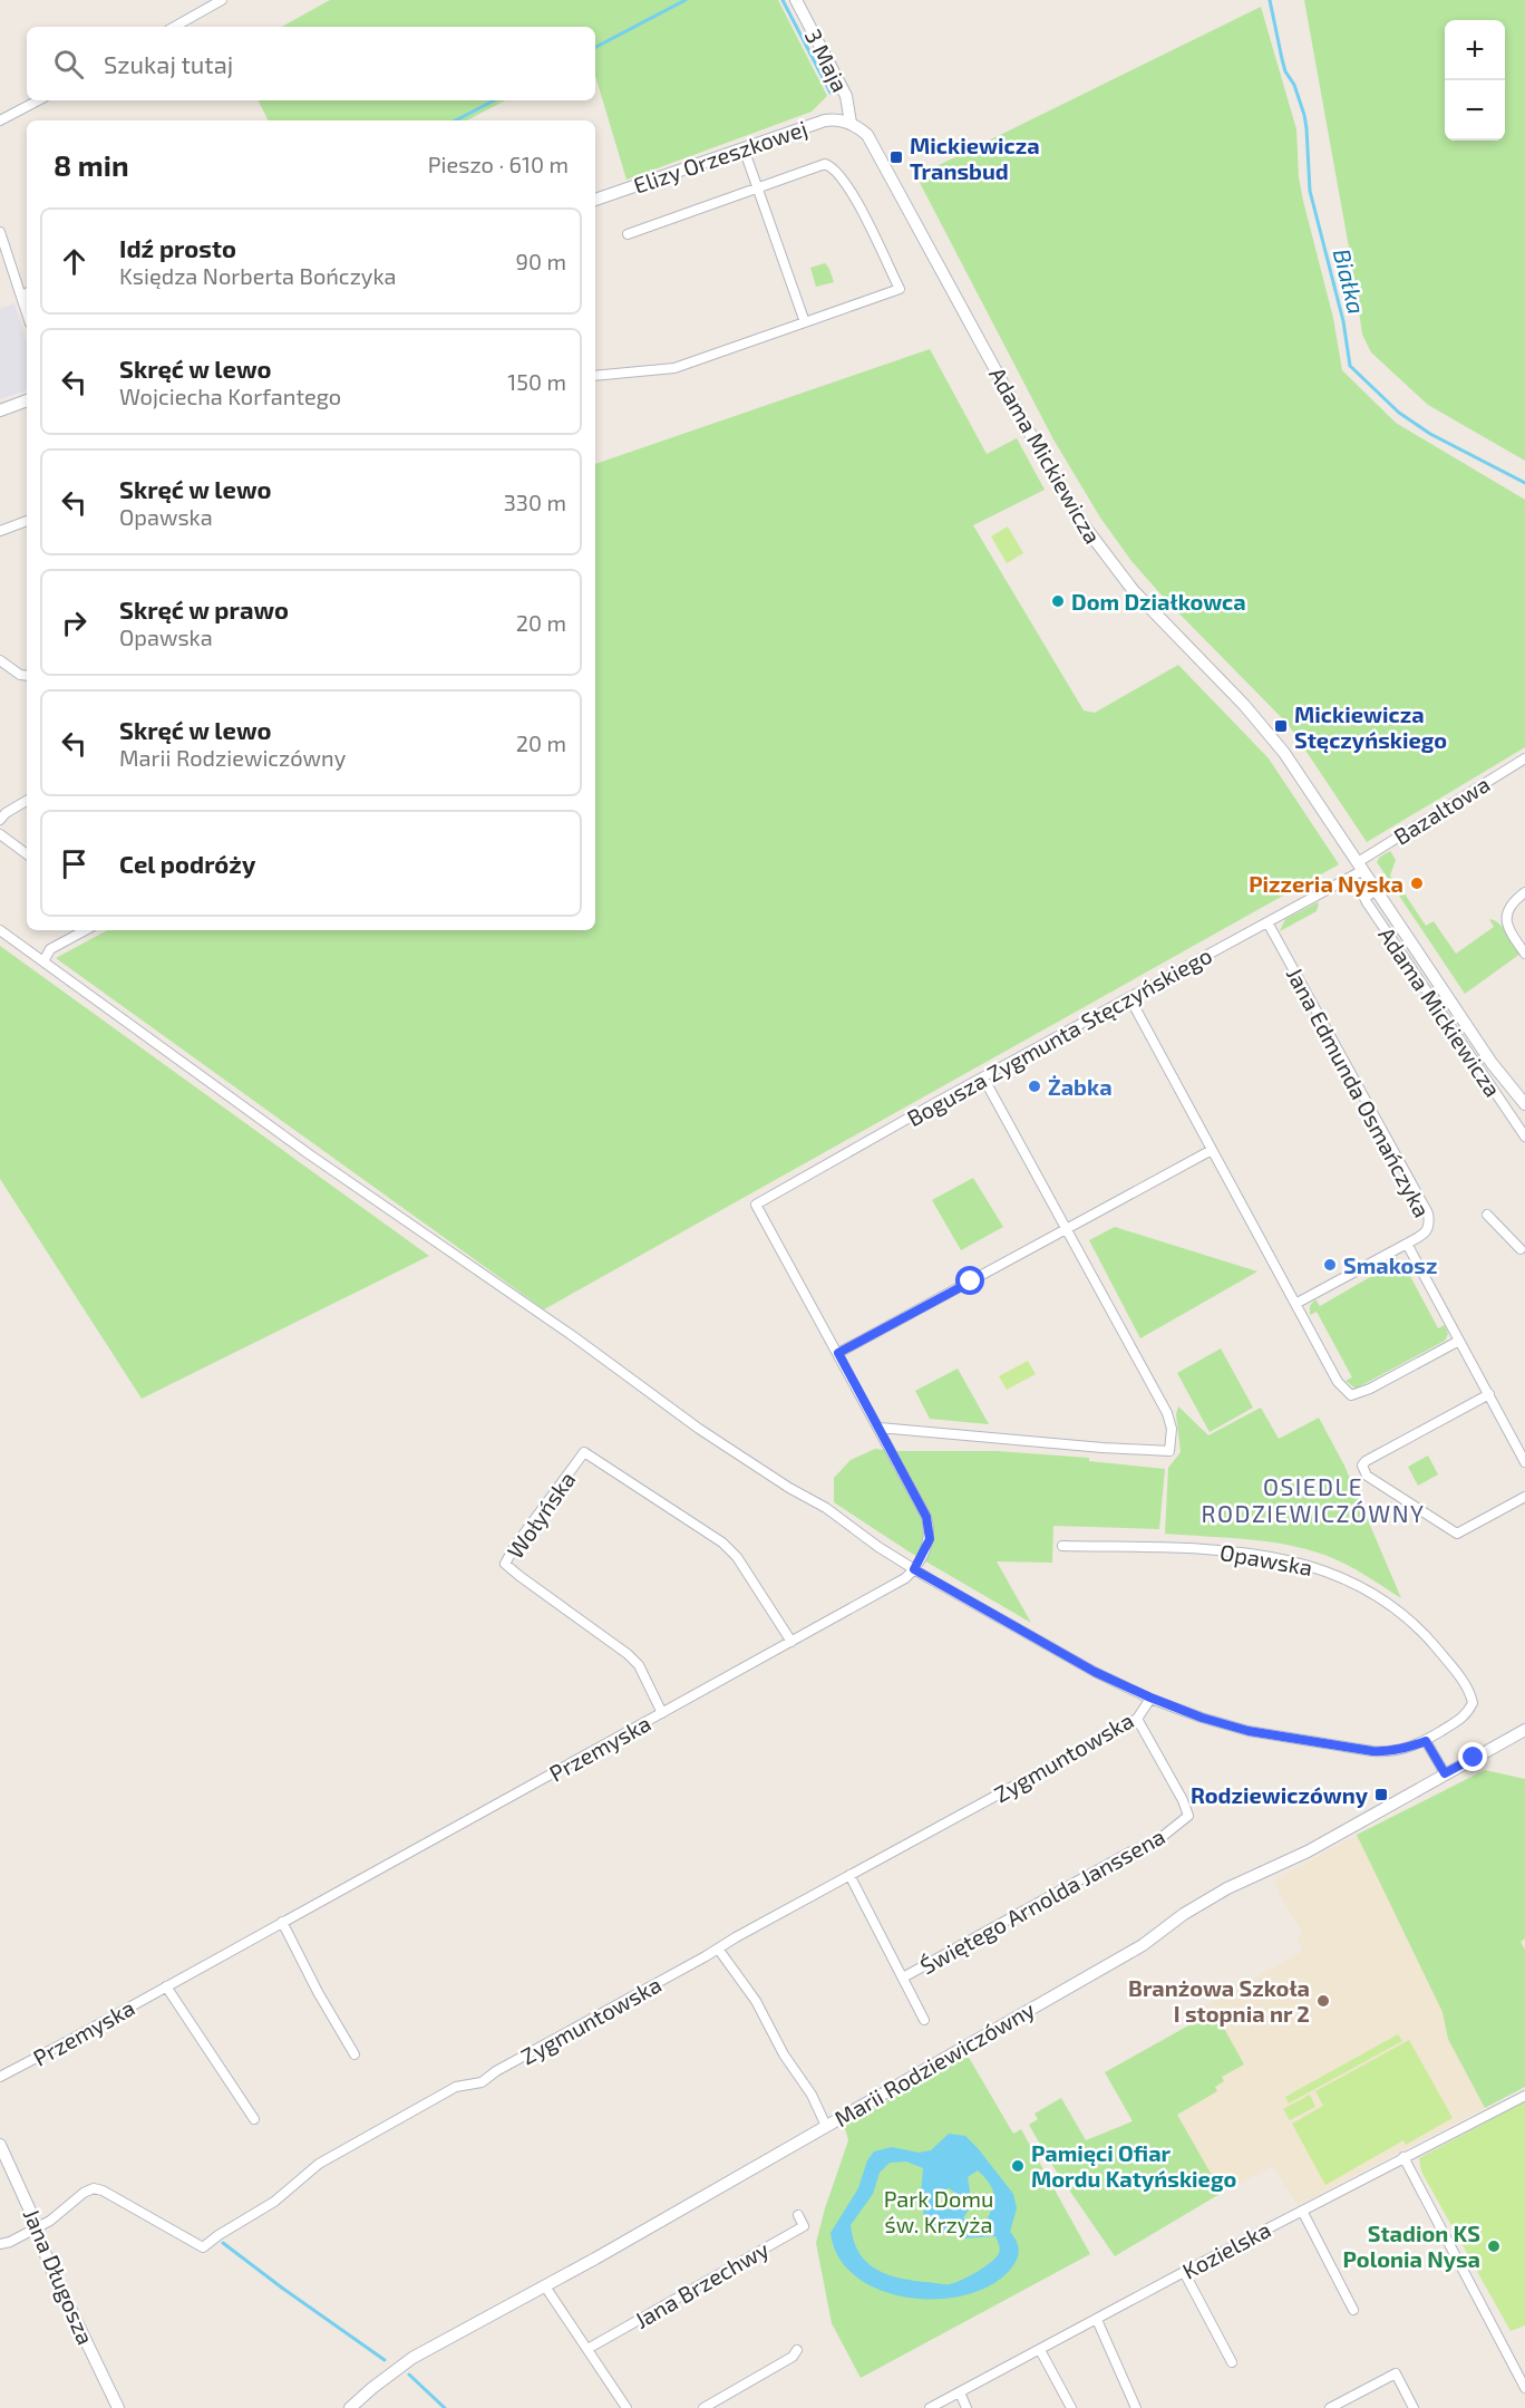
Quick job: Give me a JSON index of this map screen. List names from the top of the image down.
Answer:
{
  "streets": {
    "street": [
      "3 Maja",
      "Elizy Orzeszkowej",
      "Adama Mickiewicza",
      "Bazaltowa",
      "Bogusza Zygmunta Stęczyńskiego",
      "Jana Edmunda Osmańczyka",
      "Wołyńska",
      "Opawska",
      "Przemyska",
      "Zygmuntowska",
      "Świętego Arnolda Janssena",
      "Marii Rodziewiczówny",
      "Kozielska",
      "Jana Długosza",
      "Jana Brzechwy"
    ]
  },
  "crossings": [
    ["3 Maja", "Elizy Orzeszkowej"],
    ["3 Maja", "Adama Mickiewicza"],
    ["Elizy Orzeszkowej", "Adama Mickiewicza"],
    ["Adama Mickiewicza", "Bazaltowa"],
    ["Adama Mickiewicza", "Bogusza Zygmunta Stęczyńskiego"],
    ["Bazaltowa", "Bogusza Zygmunta Stęczyńskiego"],
    ["Bogusza Zygmunta Stęczyńskiego", "Jana Edmunda Osmańczyka"],
    ["Wołyńska", "Przemyska"],
    ["Opawska", "Przemyska"],
    ["Opawska", "Zygmuntowska"],
    ["Zygmuntowska", "Świętego Arnolda Janssena"],
    ["Zygmuntowska", "Jana Długosza"]
  ],
  "districts": ["OSIEDLE RODZIEWICZÓWNY"],
  "water": ["Białka"],
  "parks": ["Park Domu św. Krzyża"],
  "places": {
    "transit": ["Mickiewicza Transbud", "Mickiewicza Stęczyńskiego", "Rodziewiczówny"],
    "other": [
      "Dom Działkowca",
      "Pizzeria Nyska",
      "Żabka",
      "Smakosz",
      "Branżowa Szkoła I stopnia nr 2",
      "Pamięci Ofiar Mordu Katyńskiego",
      "Stadion KS Polonia Nysa"
    ]
  },
  "page": {
    "map_buttons": ["+", "−"],
    "search": "Szukaj tutaj",
    "heading": ["8 min", "Pieszo · 610 m"],
    "list": [
      ["Idź prosto", "Księdza Norberta Bończyka", "90 m"],
      ["Skręć w lewo", "Wojciecha Korfantego", "150 m"],
      ["Skręć w lewo", "Opawska", "330 m"],
      ["Skręć w prawo", "Opawska", "20 m"],
      ["Skręć w lewo", "Marii Rodziewiczówny", "20 m"],
      "Cel podróży"
    ]
  }
}
